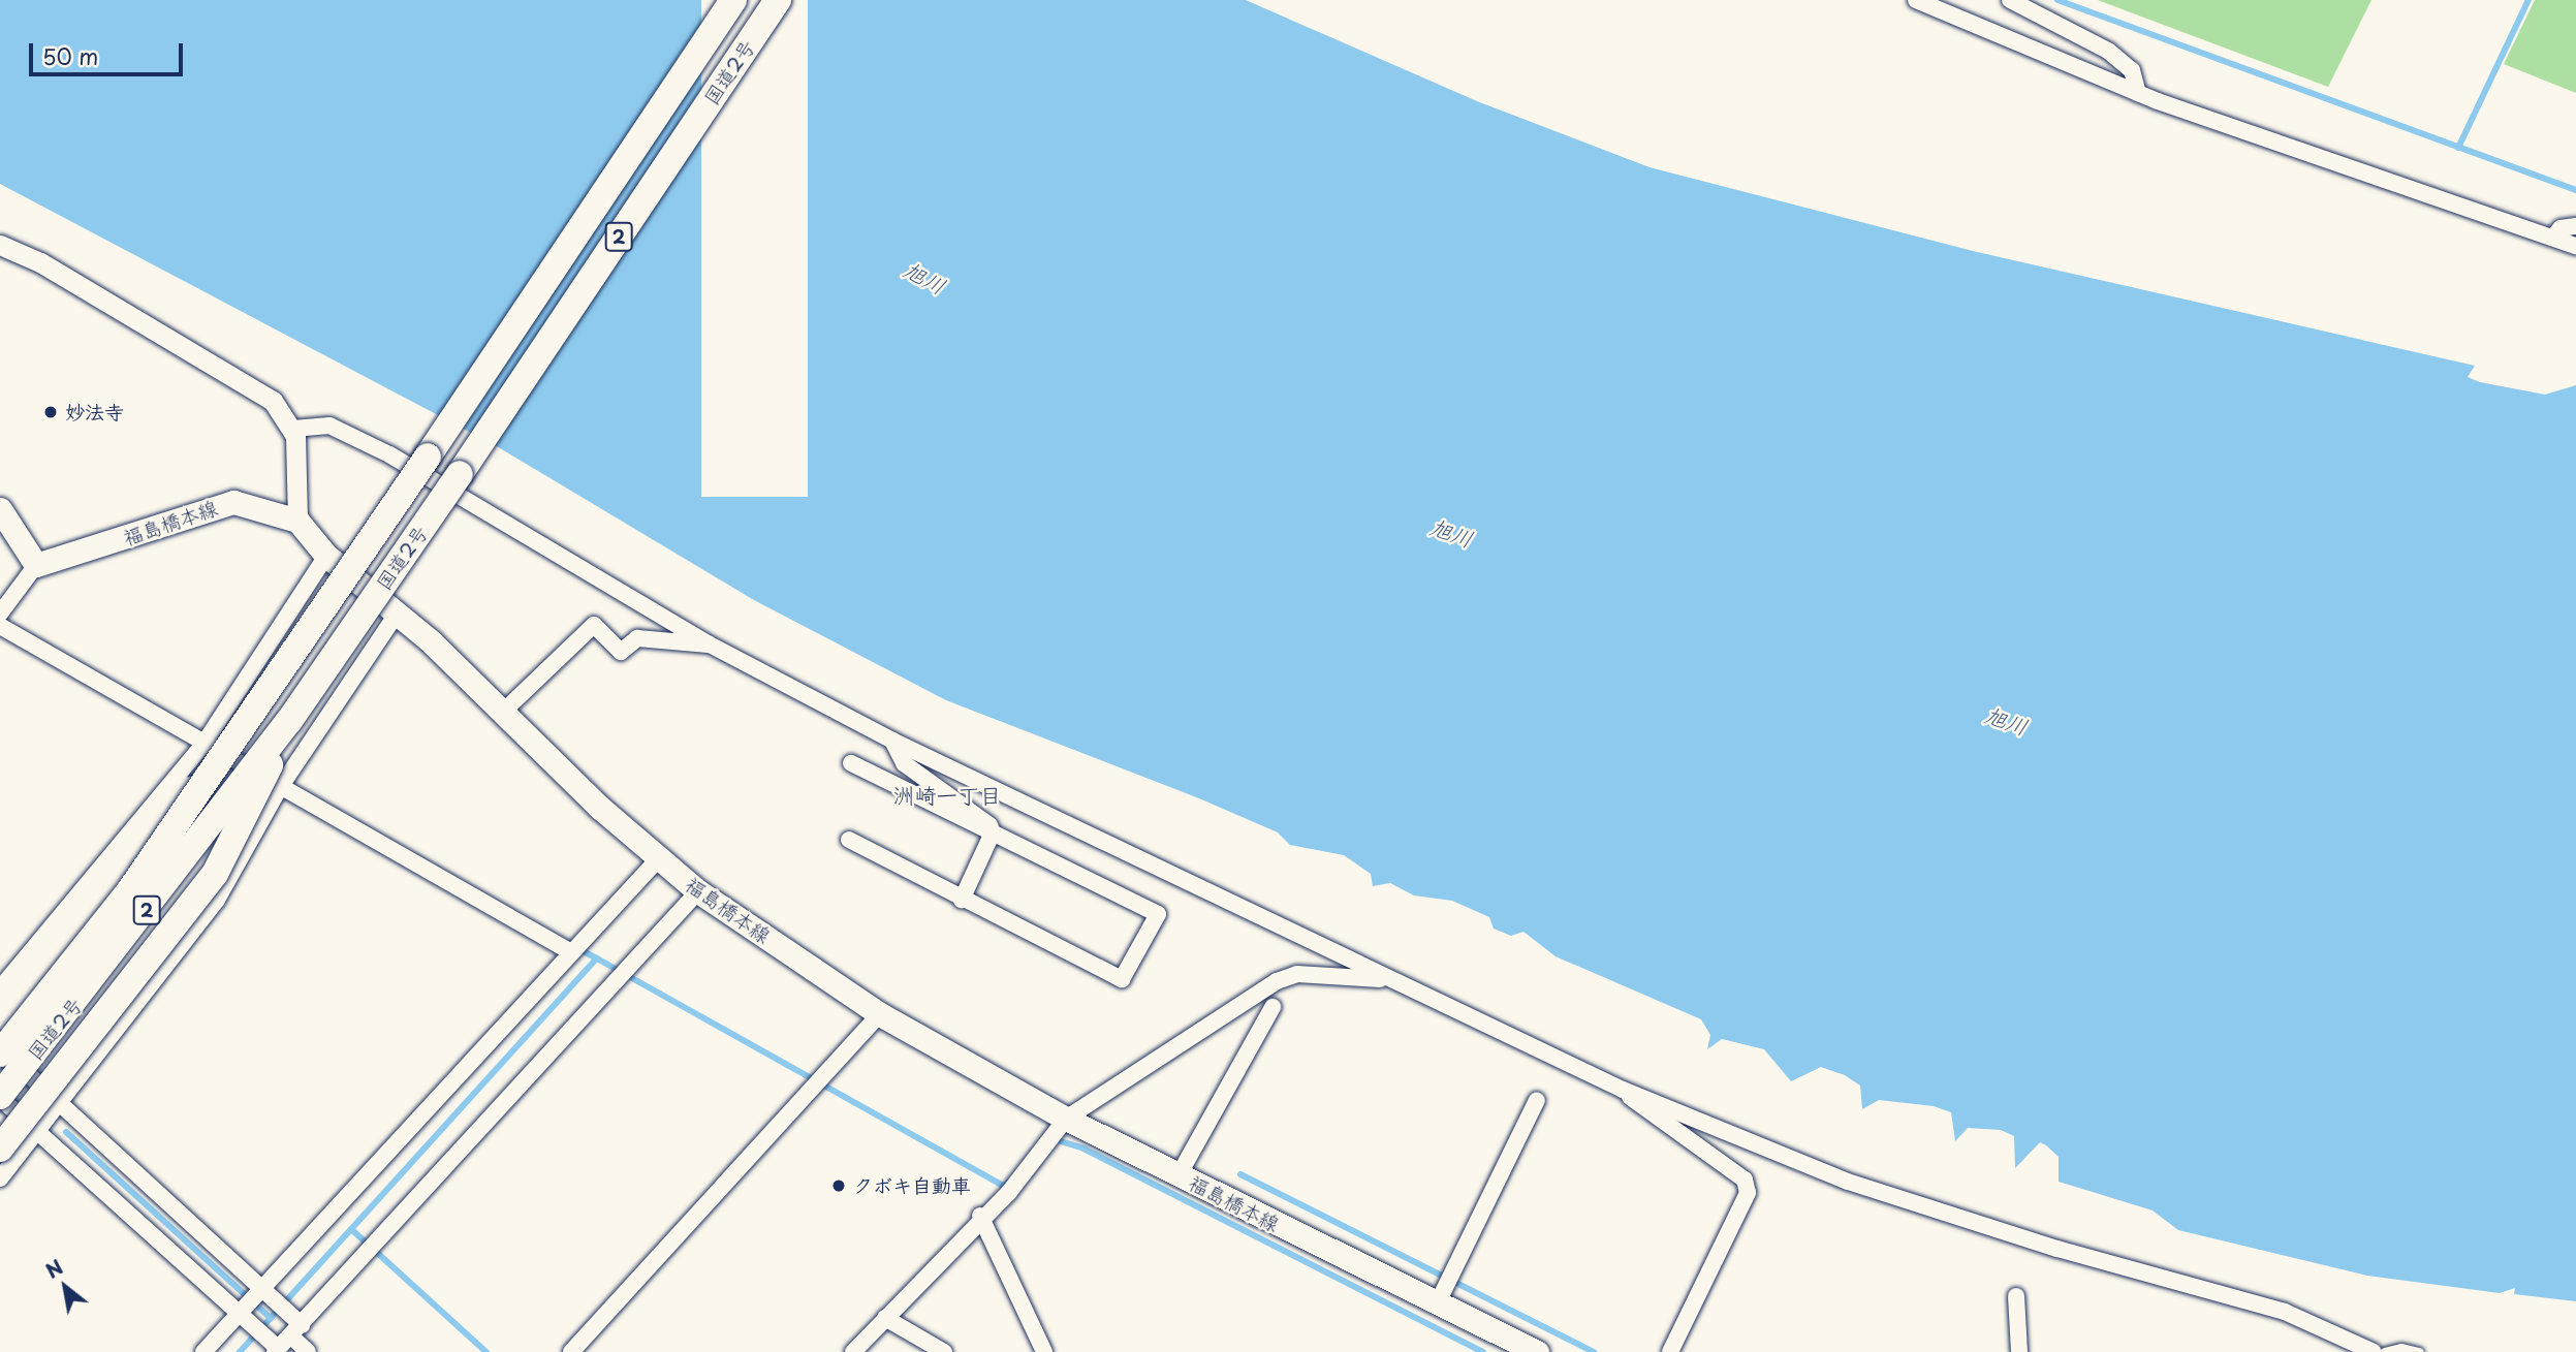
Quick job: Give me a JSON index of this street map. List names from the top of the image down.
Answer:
{
  "streets": {
    "highway": ["国道2号", "2"],
    "main road": ["福島橋本線"]
  },
  "districts": ["洲崎一丁目"],
  "water": ["旭川"],
  "places": ["妙法寺", "クボキ自動車"],
  "scale_bar": "50 m",
  "north": "top left"
}
